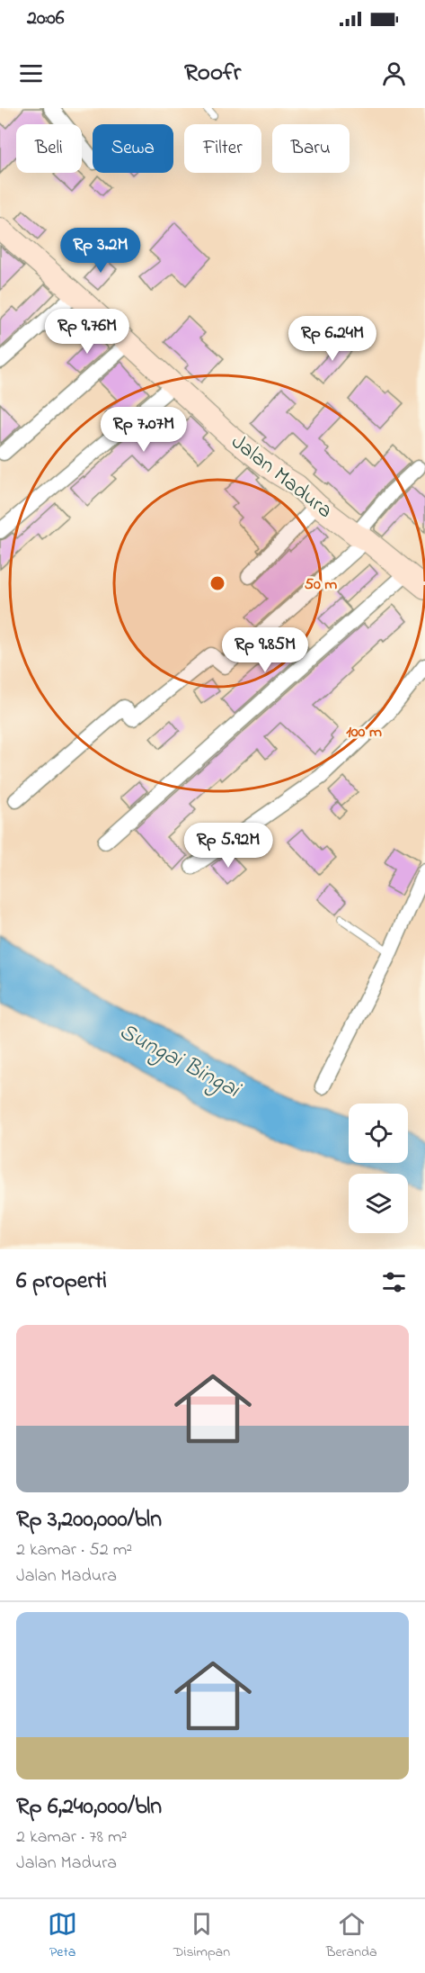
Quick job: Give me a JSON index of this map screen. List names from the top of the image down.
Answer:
{
  "streets": {
    "street": ["Jalan Madura"]
  },
  "water": ["Sungai Bingai"],
  "page": {
    "status": "20:06",
    "header": "Roofr",
    "chip": [
      "Beli",
      "Sewa",
      "Filter",
      "Baru"
    ],
    "price": [
      "Rp 3.2M",
      "Rp 9.76M",
      "Rp 6.24M",
      "Rp 7.07M",
      "Rp 9.85M",
      "Rp 5.92M"
    ],
    "heading": "6 properti",
    "list": [
      {
        "name": "Rp 3,200,000/bln",
        "note": "2 kamar · 52 m² · Jalan Madura"
      },
      {
        "name": "Rp 6,240,000/bln",
        "note": "2 kamar · 78 m² · Jalan Madura"
      }
    ],
    "tabs": ["Peta", "Disimpan", "Beranda"]
  },
  "rings": ["50 m", "100 m"]
}
